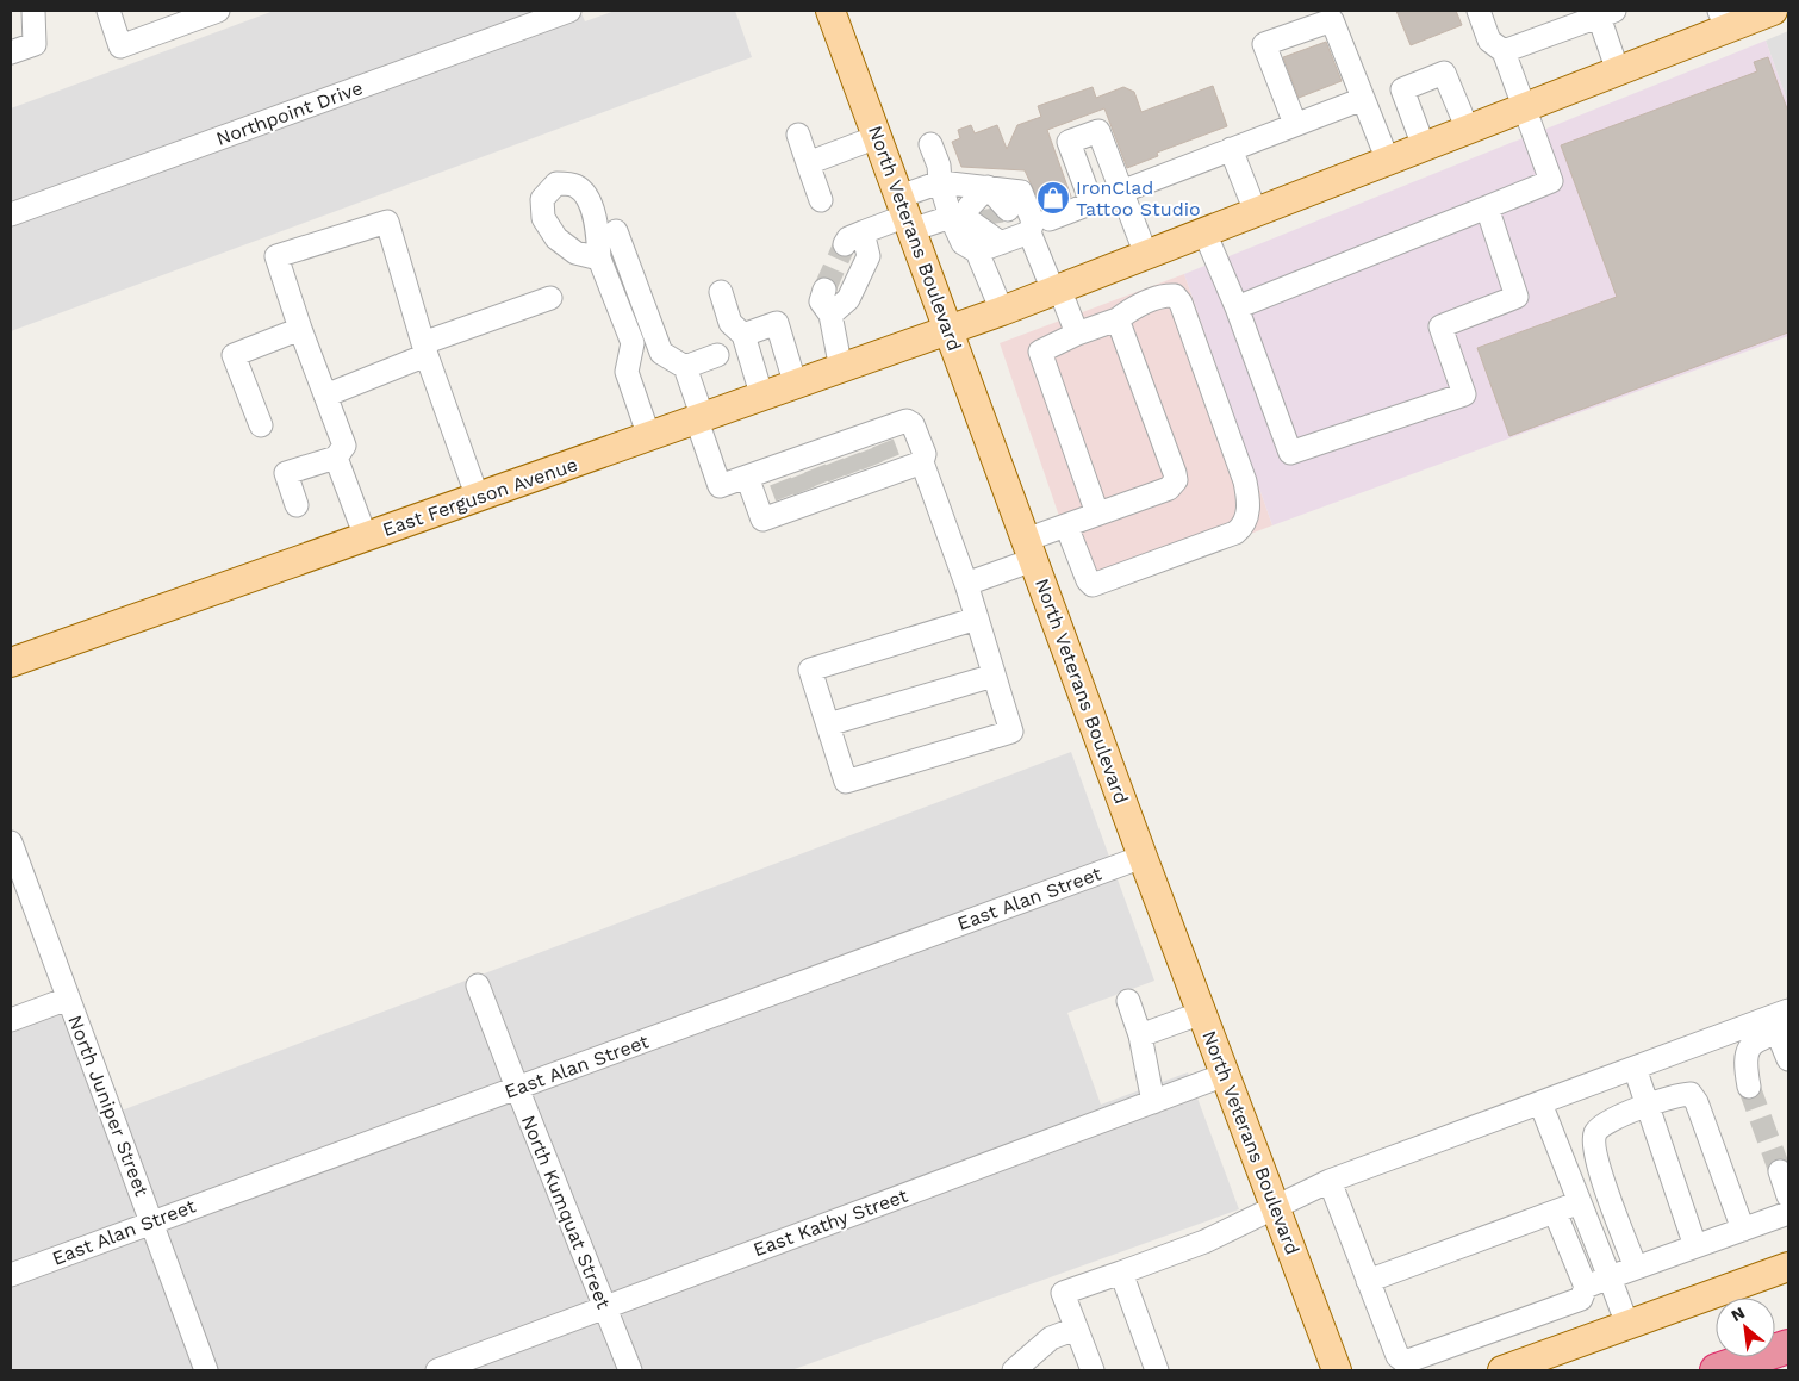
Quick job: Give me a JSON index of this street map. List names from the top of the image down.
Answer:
{
  "streets": {
    "main road": ["North Veterans Boulevard", "East Ferguson Avenue"],
    "street": [
      "Northpoint Drive",
      "East Alan Street",
      "North Juniper Street",
      "North Kumquat Street",
      "East Kathy Street"
    ]
  },
  "crossings": [
    ["North Veterans Boulevard", "East Ferguson Avenue"],
    ["North Veterans Boulevard", "East Alan Street"],
    ["North Veterans Boulevard", "East Kathy Street"],
    ["East Alan Street", "North Juniper Street"],
    ["East Alan Street", "North Kumquat Street"],
    ["North Kumquat Street", "East Kathy Street"]
  ],
  "places": {
    "shop": ["IronClad Tattoo Studio"]
  },
  "north": "top left"
}
